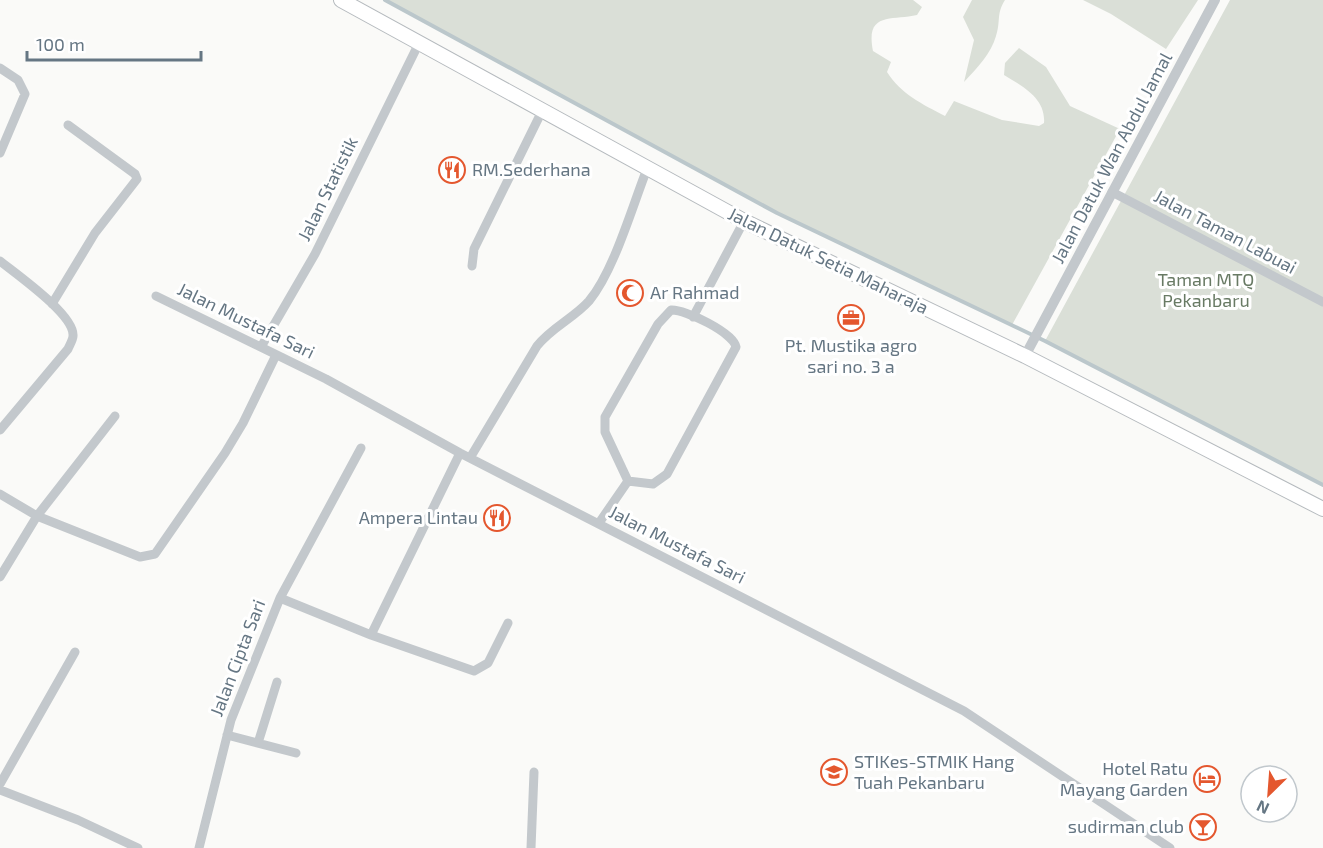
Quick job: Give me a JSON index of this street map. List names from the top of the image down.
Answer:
{
  "streets": {
    "main road": ["Jalan Datuk Setia Maharaja"],
    "street": [
      "Jalan Datuk Wan Abdul Jamal",
      "Jalan Statistik",
      "Jalan Taman Labuai",
      "Jalan Mustafa Sari",
      "Jalan Cipta Sari"
    ]
  },
  "crossings": [
    ["Jalan Datuk Wan Abdul Jamal", "Jalan Taman Labuai"],
    ["Jalan Datuk Wan Abdul Jamal", "Jalan Datuk Setia Maharaja"],
    ["Jalan Statistik", "Jalan Datuk Setia Maharaja"],
    ["Jalan Statistik", "Jalan Mustafa Sari"]
  ],
  "parks": ["Taman MTQ Pekanbaru"],
  "places": {
    "restaurant": ["RM.Sederhana", "Ampera Lintau"],
    "mosque": ["Ar Rahmad"],
    "office": ["Pt. Mustika agro sari no. 3 a"],
    "school or university": ["STIKes-STMIK Hang Tuah Pekanbaru"],
    "hotel": ["Hotel Ratu Mayang Garden"],
    "bar": ["sudirman club"]
  },
  "scale_bar": "100 m",
  "north": "bottom left"
}
